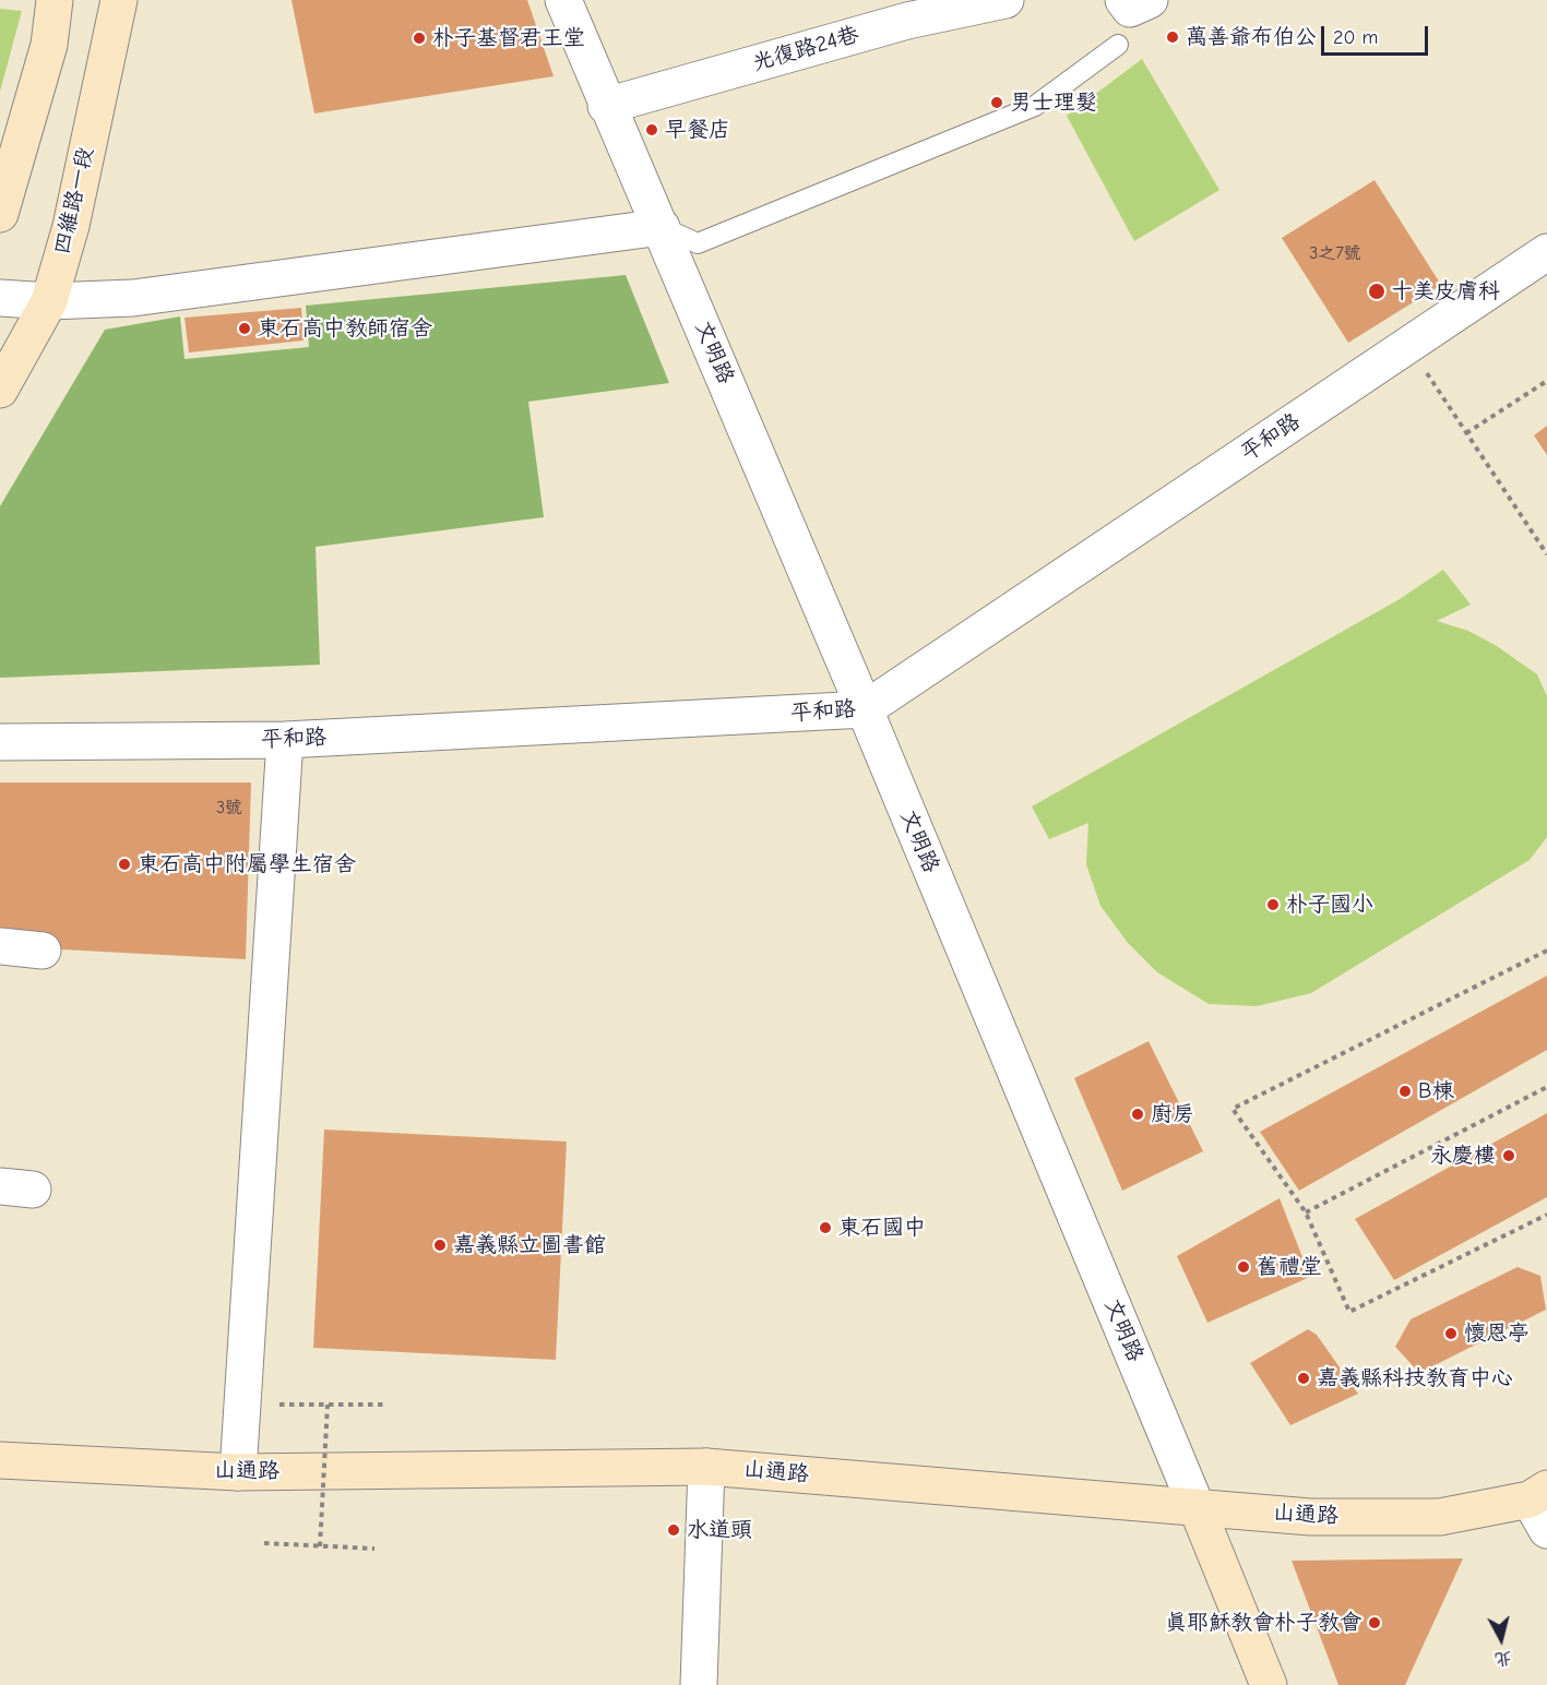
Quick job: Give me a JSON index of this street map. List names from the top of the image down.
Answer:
{
  "streets": {
    "main road": ["四維路一段", "文明路", "山通路"],
    "street": ["光復路24巷", "平和路"]
  },
  "crossings": [
    ["光復路24巷", "文明路"],
    ["文明路", "平和路"],
    ["文明路", "山通路"]
  ],
  "places": [
    "萬善爺布伯公",
    "朴子基督君王堂",
    "男士理髮",
    "早餐店",
    "十美皮膚科",
    "東石高中教師宿舍",
    "東石高中附屬學生宿舍",
    "朴子國小",
    "B棟",
    "廚房",
    "永慶樓",
    "東石國中",
    "嘉義縣立圖書館",
    "舊禮堂",
    "懷恩亭",
    "嘉義縣科技教育中心",
    "水道頭",
    "真耶穌教會朴子教會"
  ],
  "house_numbers": ["3之7號", "3號"],
  "scale_bar": "20 m",
  "north": "bottom"
}
